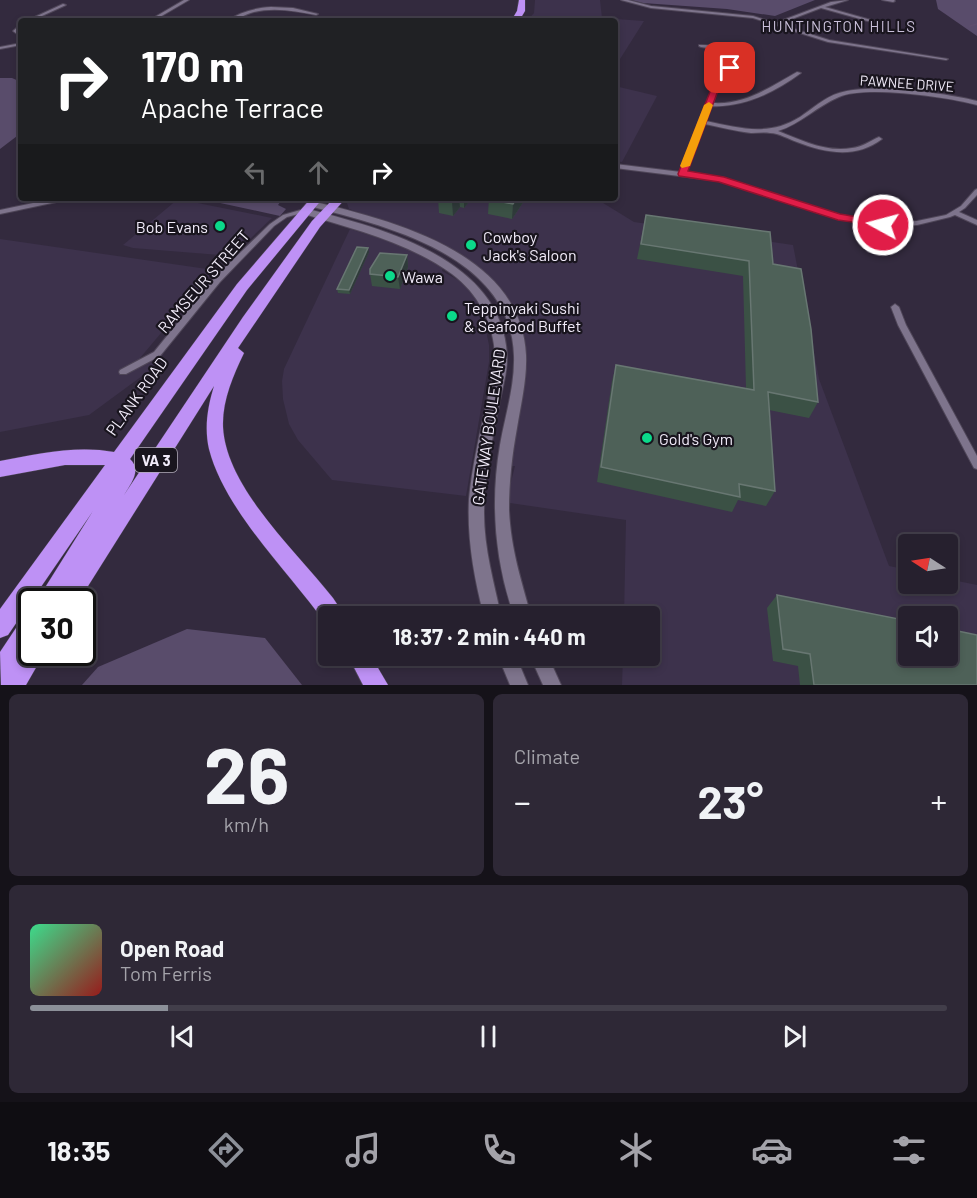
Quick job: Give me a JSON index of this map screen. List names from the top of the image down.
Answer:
{
  "streets": {
    "highway": ["PLANK ROAD", "VA 3"],
    "street": ["PAWNEE DRIVE", "RAMSEUR STREET", "GATEWAY BOULEVARD"]
  },
  "crossings": [
    ["RAMSEUR STREET", "PLANK ROAD"],
    ["RAMSEUR STREET", "GATEWAY BOULEVARD"],
    ["PLANK ROAD", "GATEWAY BOULEVARD"],
    ["GATEWAY BOULEVARD", "VA 3"]
  ],
  "districts": ["HUNTINGTON HILLS"],
  "places": [
    "Bob Evans",
    "Cowboy Jack's Saloon",
    "Wawa",
    "Teppinyaki Sushi & Seafood Buffet",
    "Gold's Gym"
  ],
  "north": "left",
  "page": {
    "turn": ["170 m", "Apache Terrace"],
    "limit": "30",
    "trip": "18:37 · 2 min · 440 m",
    "tile": [
      ["26", "km/h"],
      "Climate"
    ],
    "heat": ["−", "23°", "+"],
    "song": ["Open Road", "Tom Ferris"],
    "tabs": "18:35"
  }
}
